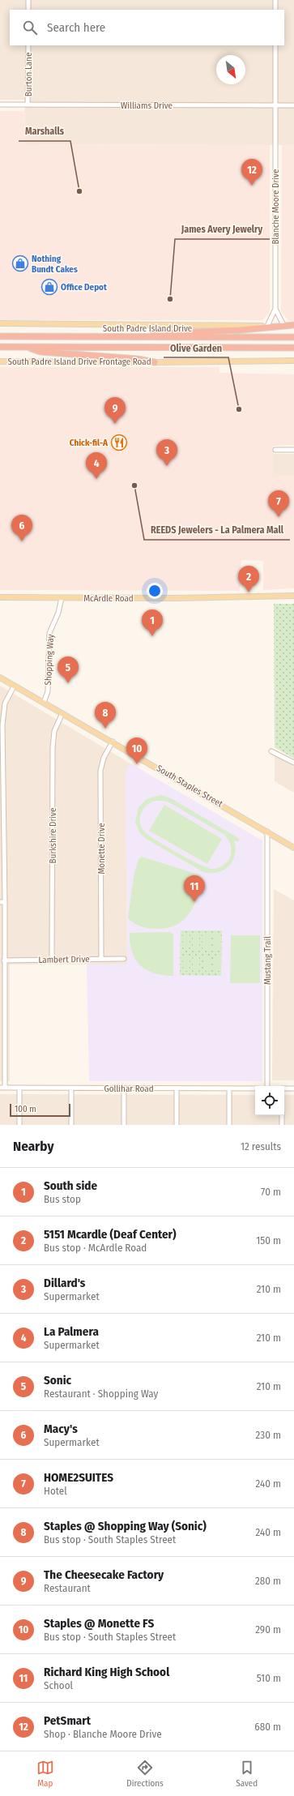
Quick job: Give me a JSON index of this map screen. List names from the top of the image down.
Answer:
{
  "streets": {
    "highway": ["South Padre Island Drive"],
    "main road": ["South Padre Island Drive Frontage Road", "McArdle Road", "South Staples Street"],
    "street": [
      "Burton Lane",
      "Williams Drive",
      "Blanche Moore Drive",
      "Shopping Way",
      "Burkshire Drive",
      "Monette Drive",
      "Lambert Drive",
      "Mustang Trail",
      "Gollihar Road"
    ]
  },
  "crossings": [
    ["Burton Lane", "Williams Drive"],
    ["Williams Drive", "Blanche Moore Drive"],
    ["McArdle Road", "Shopping Way"],
    ["Shopping Way", "South Staples Street"],
    ["South Staples Street", "Burkshire Drive"],
    ["South Staples Street", "Monette Drive"],
    ["South Staples Street", "Mustang Trail"],
    ["Burkshire Drive", "Lambert Drive"],
    ["Monette Drive", "Lambert Drive"]
  ],
  "places": {
    "other": [
      "Marshalls",
      "James Avery Jewelry",
      "Olive Garden",
      "REEDS Jewelers - La Palmera Mall"
    ],
    "shop": ["Nothing Bundt Cakes", "Office Depot"],
    "restaurant": ["Chick-fil-A"]
  },
  "scale_bar": "100 m",
  "north": "bottom right",
  "page": {
    "search": "Search here",
    "pins": [
      "12",
      "9",
      "3",
      "4",
      "7",
      "6",
      "2",
      "1",
      "5",
      "8",
      "10",
      "11"
    ],
    "scale": "100 m",
    "heading": ["Nearby", "12 results"],
    "list": [
      {
        "mark": "1",
        "name": "South side",
        "note": "Bus stop",
        "value": "70 m"
      },
      {
        "mark": "2",
        "name": "5151 Mcardle (Deaf Center)",
        "note": "Bus stop · McArdle Road",
        "value": "150 m"
      },
      {
        "mark": "3",
        "name": "Dillard's",
        "note": "Supermarket",
        "value": "210 m"
      },
      {
        "mark": "4",
        "name": "La Palmera",
        "note": "Supermarket",
        "value": "210 m"
      },
      {
        "mark": "5",
        "name": "Sonic",
        "note": "Restaurant · Shopping Way",
        "value": "210 m"
      },
      {
        "mark": "6",
        "name": "Macy's",
        "note": "Supermarket",
        "value": "230 m"
      },
      {
        "mark": "7",
        "name": "HOME2SUITES",
        "note": "Hotel",
        "value": "240 m"
      },
      {
        "mark": "8",
        "name": "Staples @ Shopping Way (Sonic)",
        "note": "Bus stop · South Staples Street",
        "value": "240 m"
      },
      {
        "mark": "9",
        "name": "The Cheesecake Factory",
        "note": "Restaurant",
        "value": "280 m"
      },
      {
        "mark": "10",
        "name": "Staples @ Monette FS",
        "note": "Bus stop · South Staples Street",
        "value": "290 m"
      },
      {
        "mark": "11",
        "name": "Richard King High School",
        "note": "School",
        "value": "510 m"
      },
      {
        "mark": "12",
        "name": "PetSmart",
        "note": "Shop · Blanche Moore Drive",
        "value": "680 m"
      }
    ],
    "nav": ["Map", "Directions", "Saved"]
  }
}
